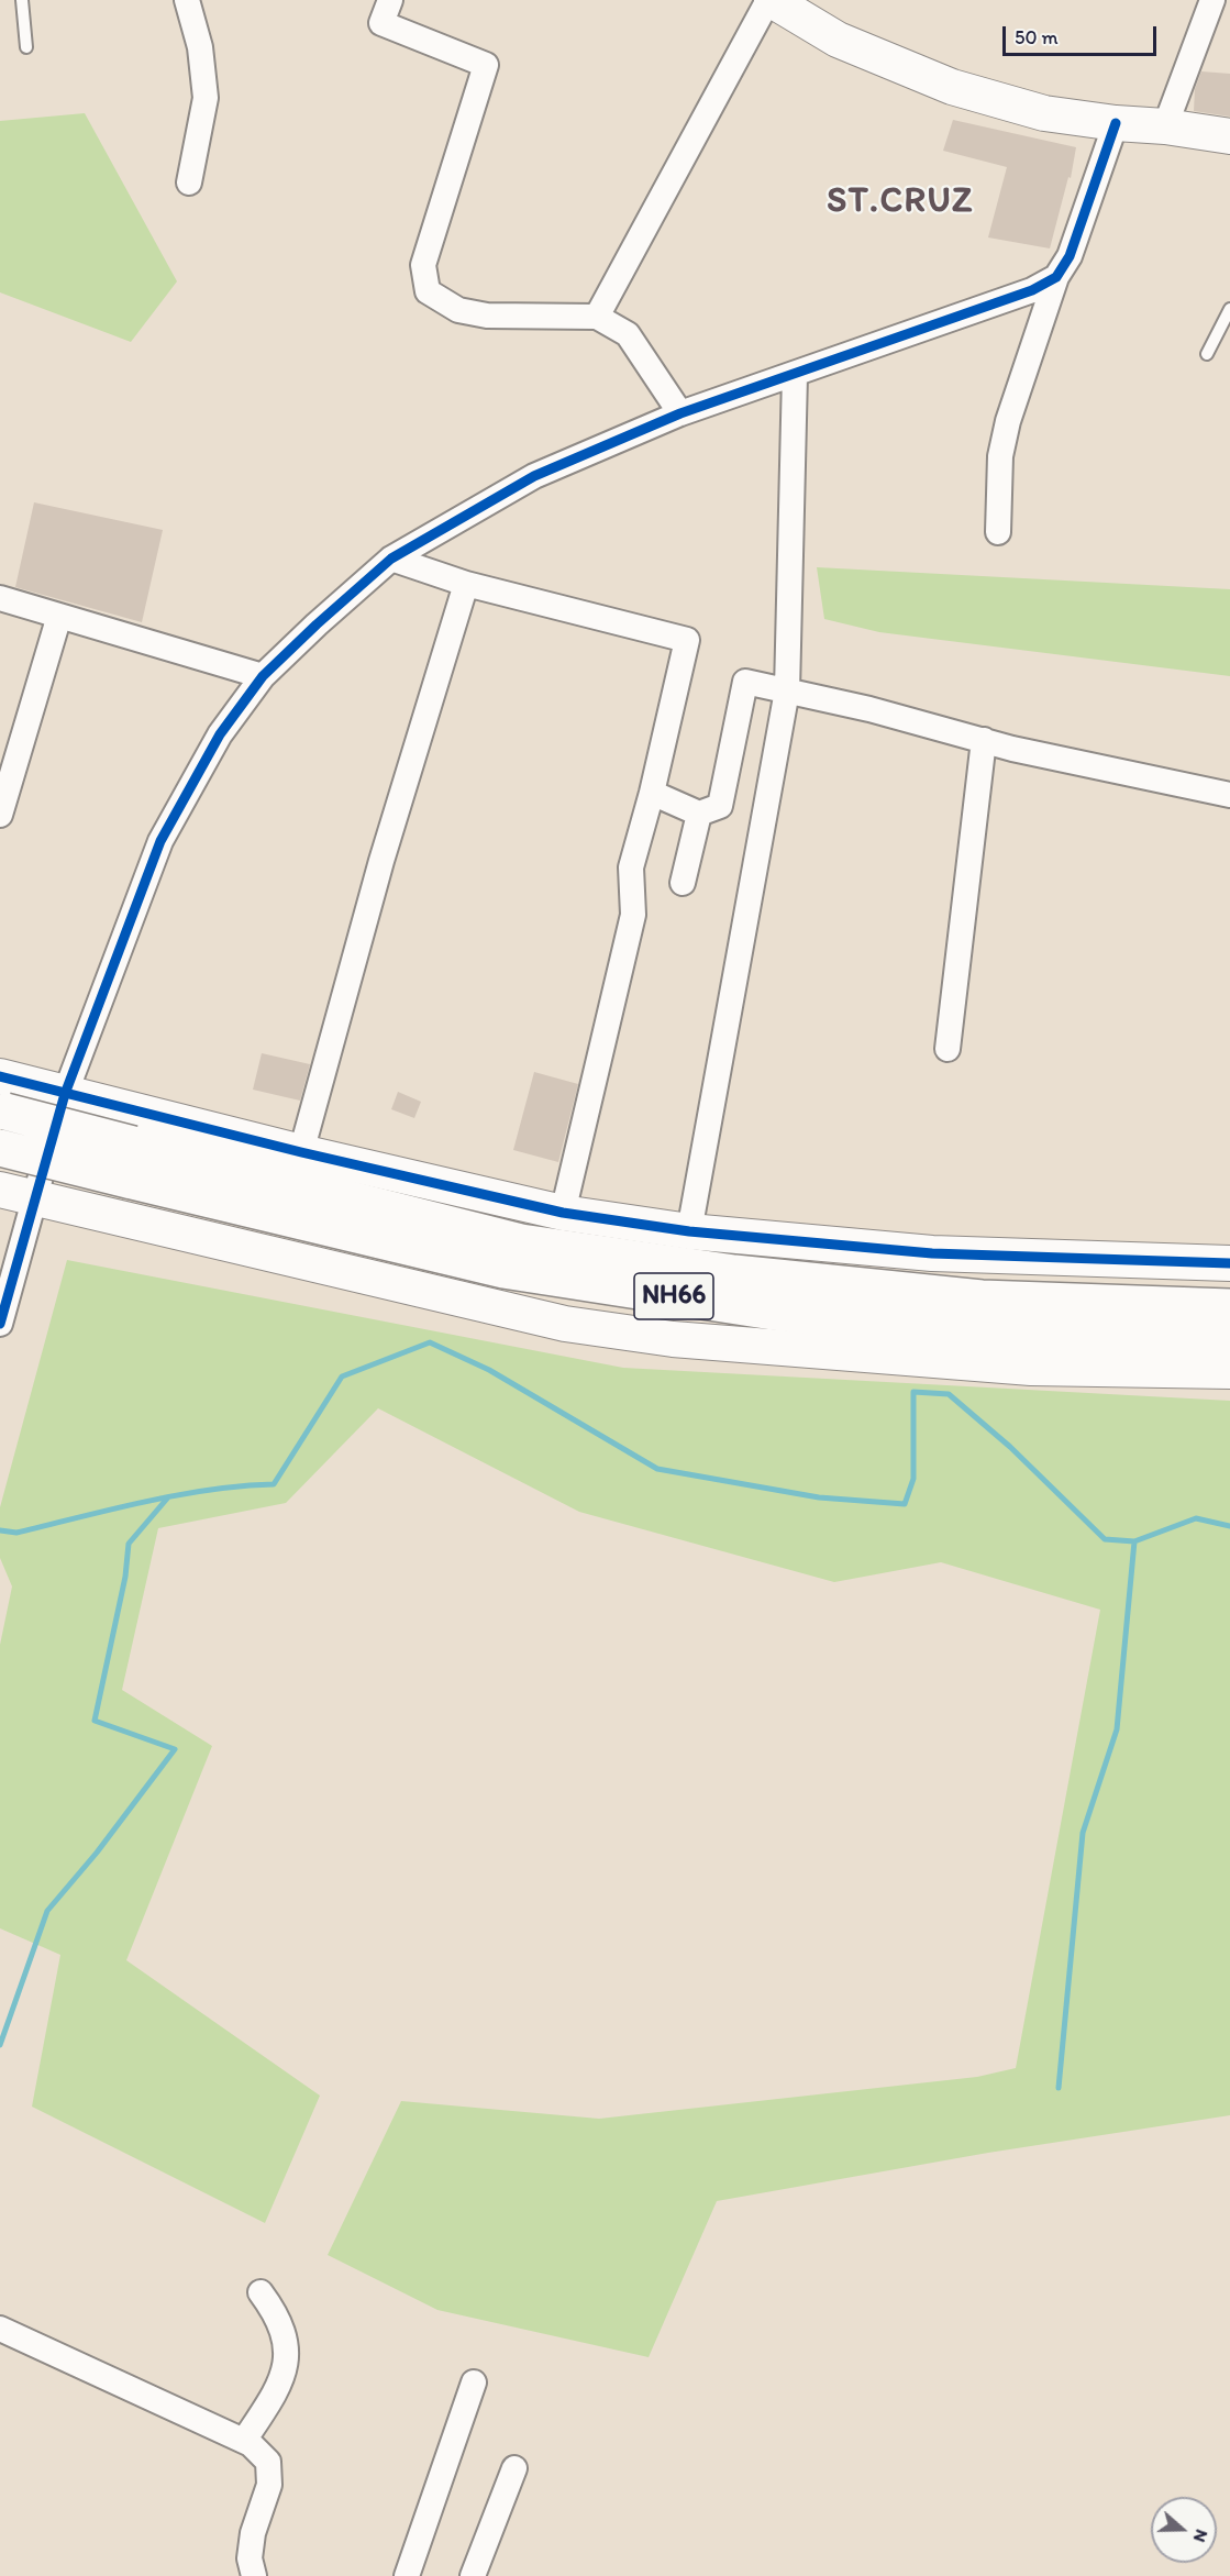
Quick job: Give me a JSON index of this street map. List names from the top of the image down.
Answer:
{
  "streets": {
    "highway": ["NH66"]
  },
  "districts": ["ST.CRUZ"],
  "scale_bar": "50 m",
  "north": "right"
}
